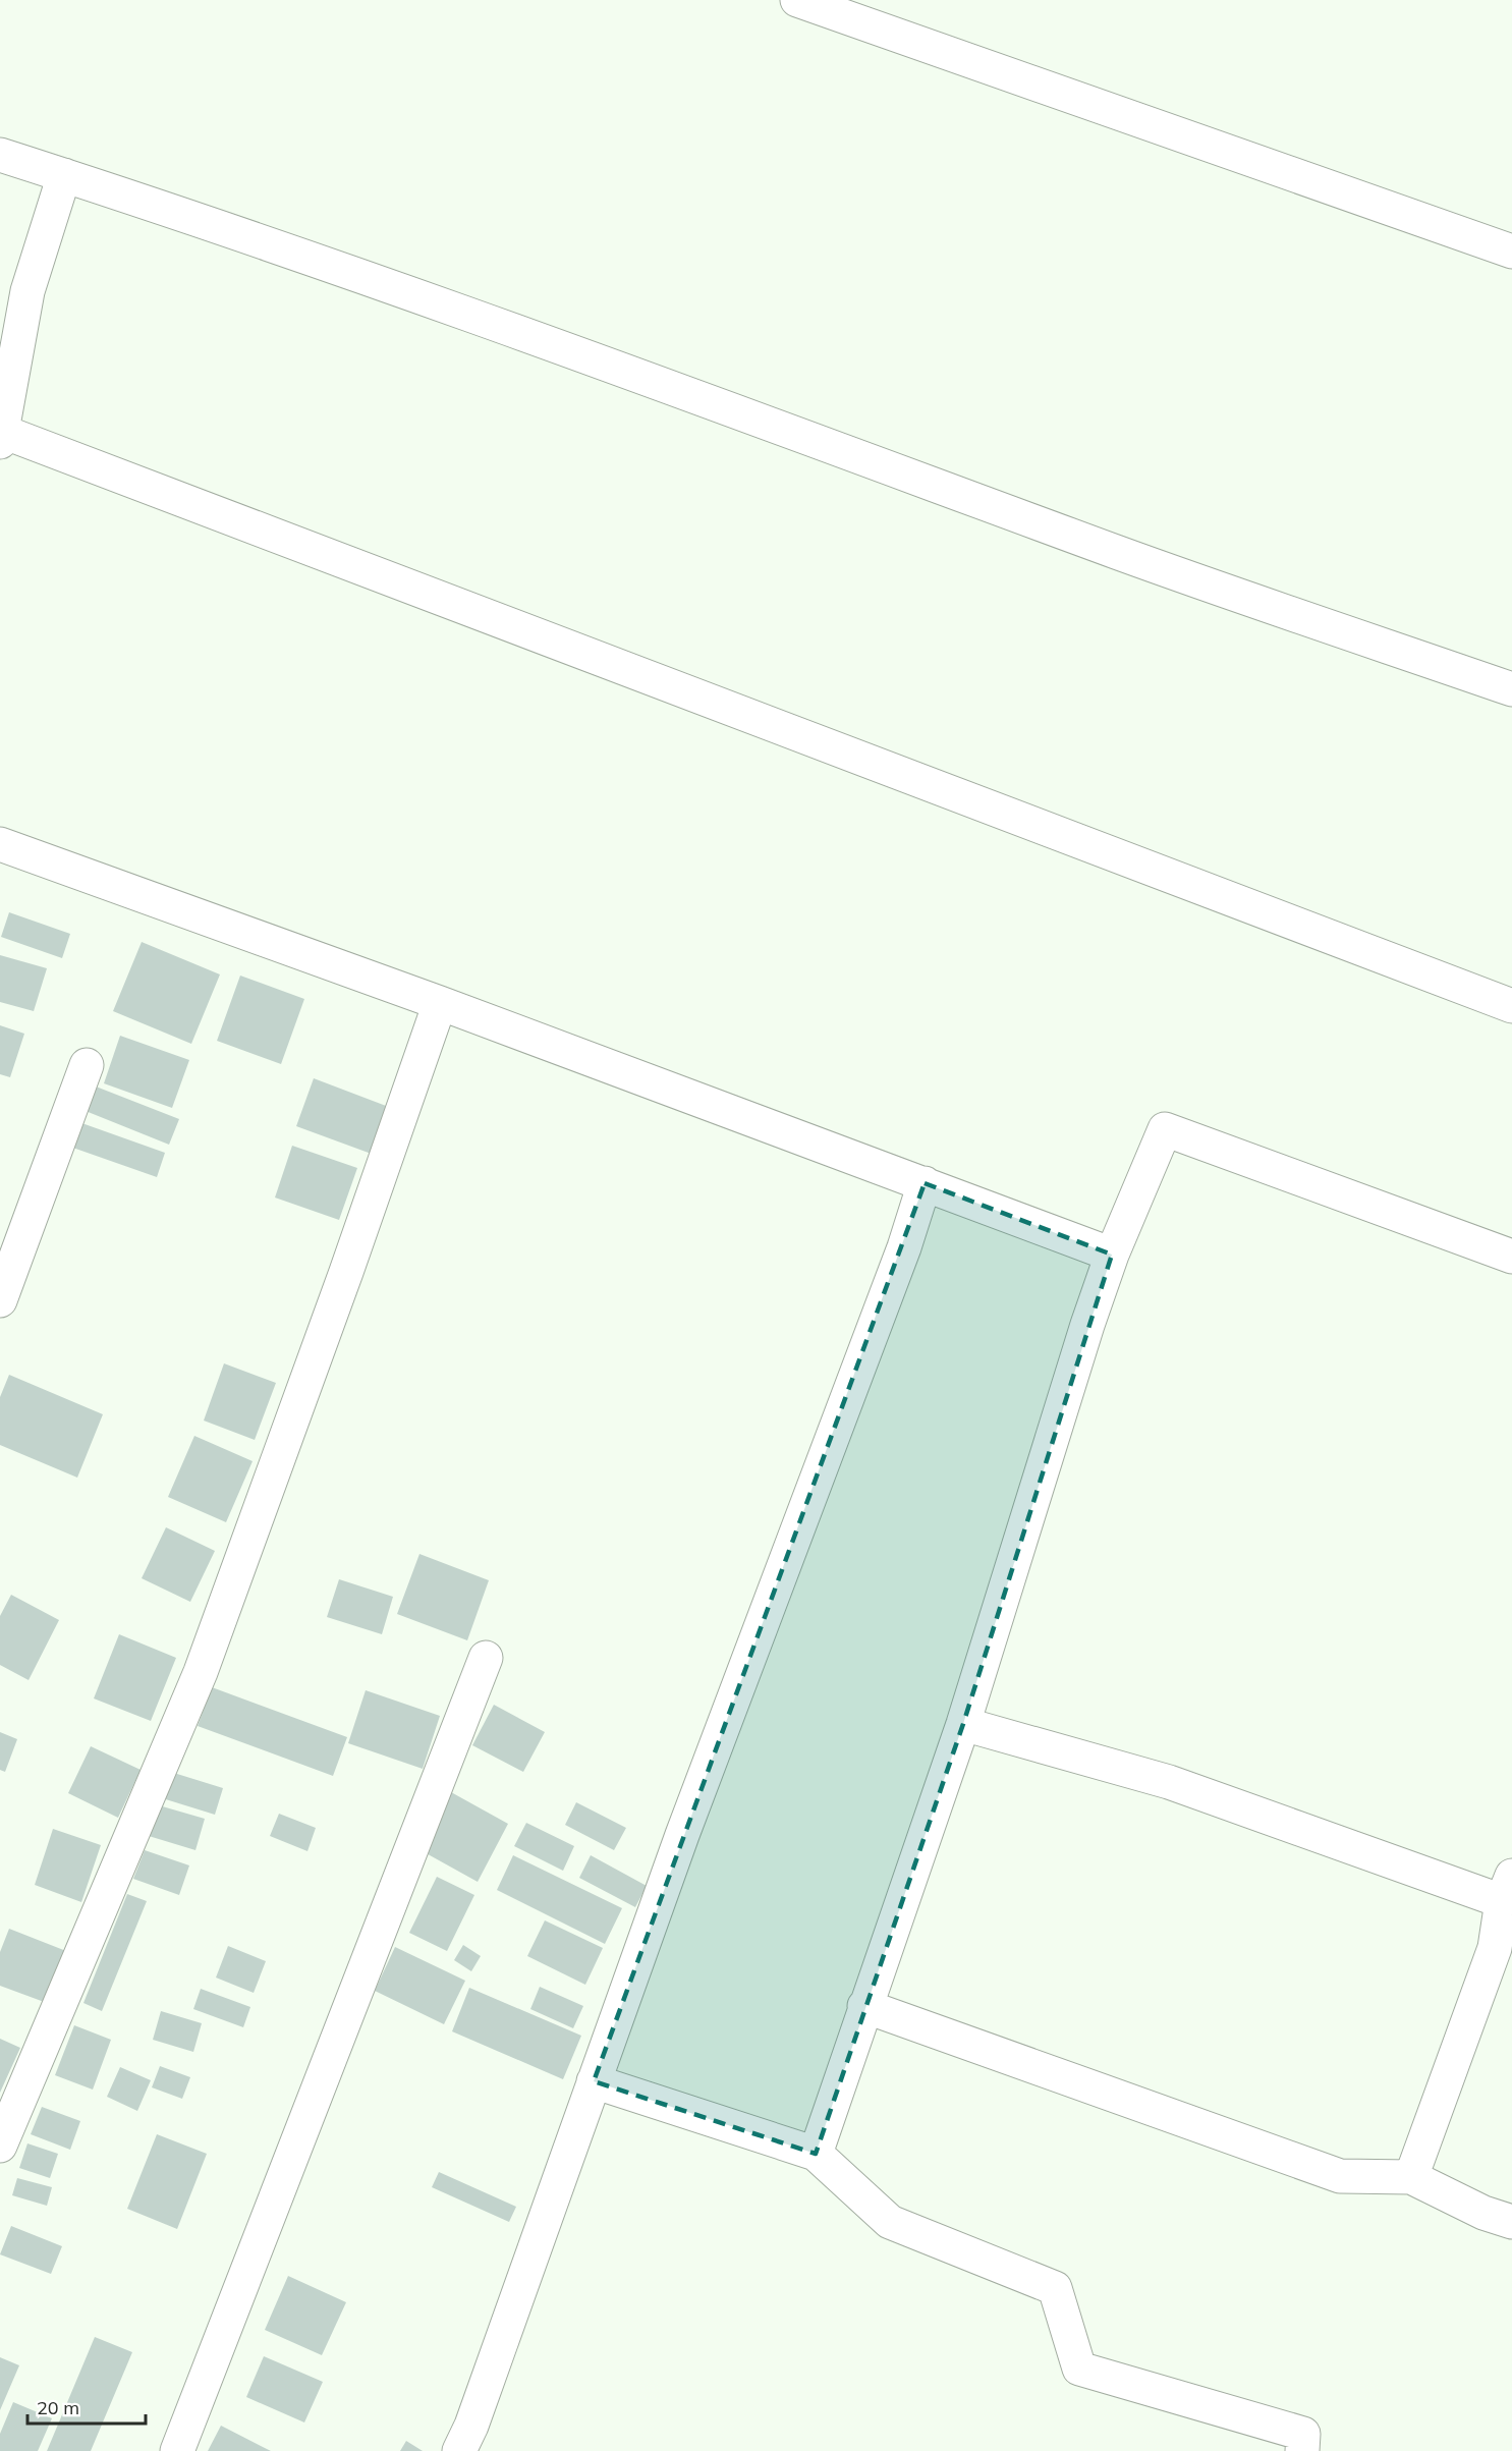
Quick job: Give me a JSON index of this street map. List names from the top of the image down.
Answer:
{
  "scale_bar": "20 m"
}
